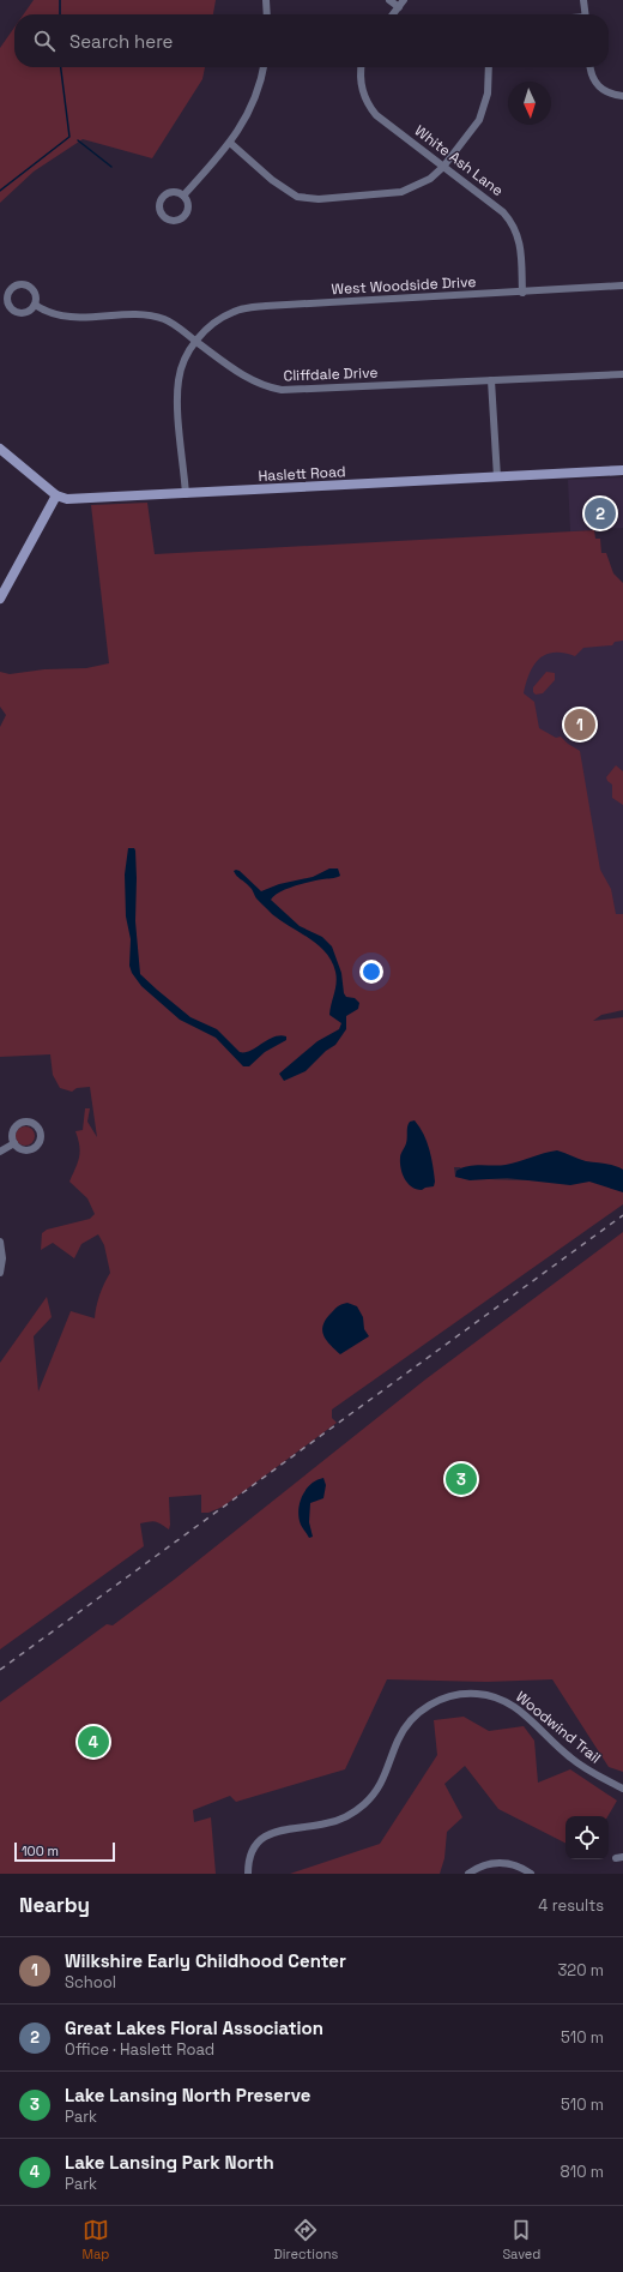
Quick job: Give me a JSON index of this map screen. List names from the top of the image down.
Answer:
{
  "streets": {
    "street": [
      "White Ash Lane",
      "West Woodside Drive",
      "Cliffdale Drive",
      "Haslett Road",
      "Woodwind Trail"
    ]
  },
  "crossings": [
    ["White Ash Lane", "West Woodside Drive"],
    ["West Woodside Drive", "Cliffdale Drive"],
    ["West Woodside Drive", "Haslett Road"]
  ],
  "scale_bar": "100 m",
  "north": "bottom",
  "page": {
    "search": "Search here",
    "pins": [
      "2",
      "1",
      "3",
      "4"
    ],
    "scale": "100 m",
    "heading": ["Nearby", "4 results"],
    "list": [
      {
        "mark": "1",
        "name": "Wilkshire Early Childhood Center",
        "note": "School",
        "value": "320 m"
      },
      {
        "mark": "2",
        "name": "Great Lakes Floral Association",
        "note": "Office · Haslett Road",
        "value": "510 m"
      },
      {
        "mark": "3",
        "name": "Lake Lansing North Preserve",
        "note": "Park",
        "value": "510 m"
      },
      {
        "mark": "4",
        "name": "Lake Lansing Park North",
        "note": "Park",
        "value": "810 m"
      }
    ],
    "nav": ["Map", "Directions", "Saved"]
  }
}
